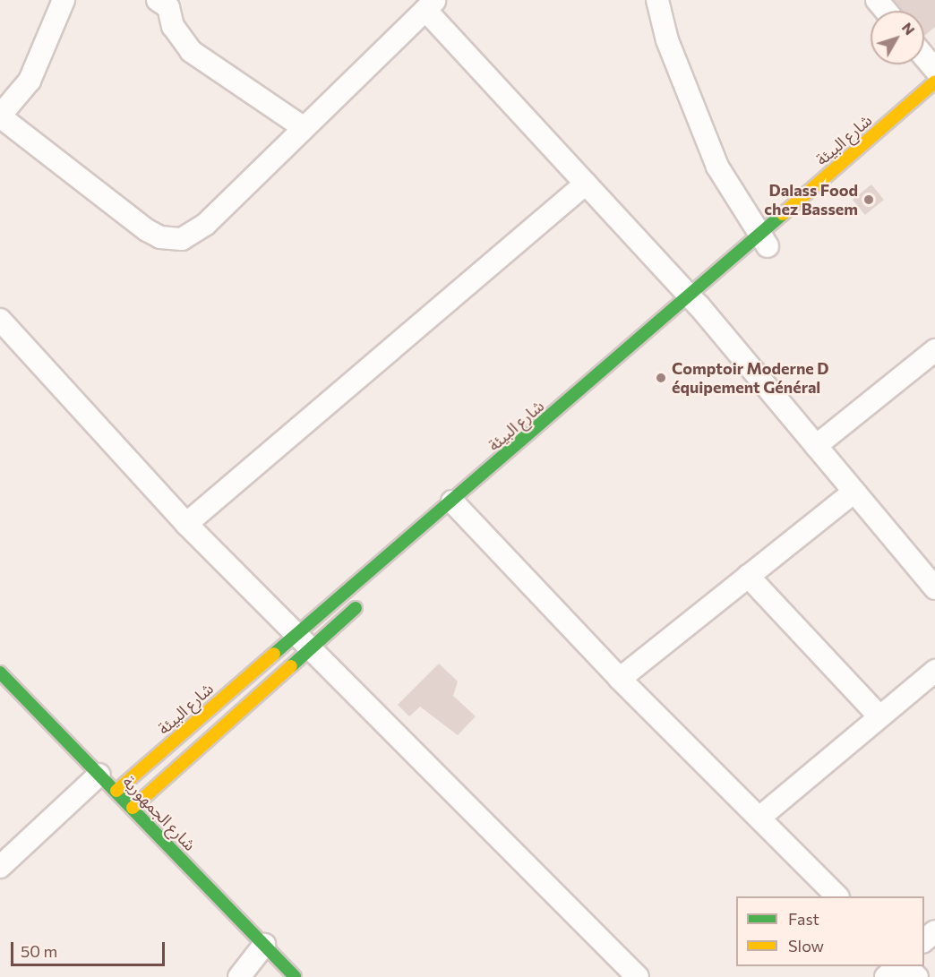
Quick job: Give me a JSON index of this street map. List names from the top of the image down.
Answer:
{
  "streets": {
    "street": ["شارع البيئة", "شارع الجمهورية"]
  },
  "crossings": [
    ["شارع البيئة", "شارع الجمهورية"]
  ],
  "places": ["Dalass Food chez Bassem", "Comptoir Moderne D équipement Général"],
  "legend": ["Fast", "Slow"],
  "scale_bar": "50 m",
  "north": "top right"
}
